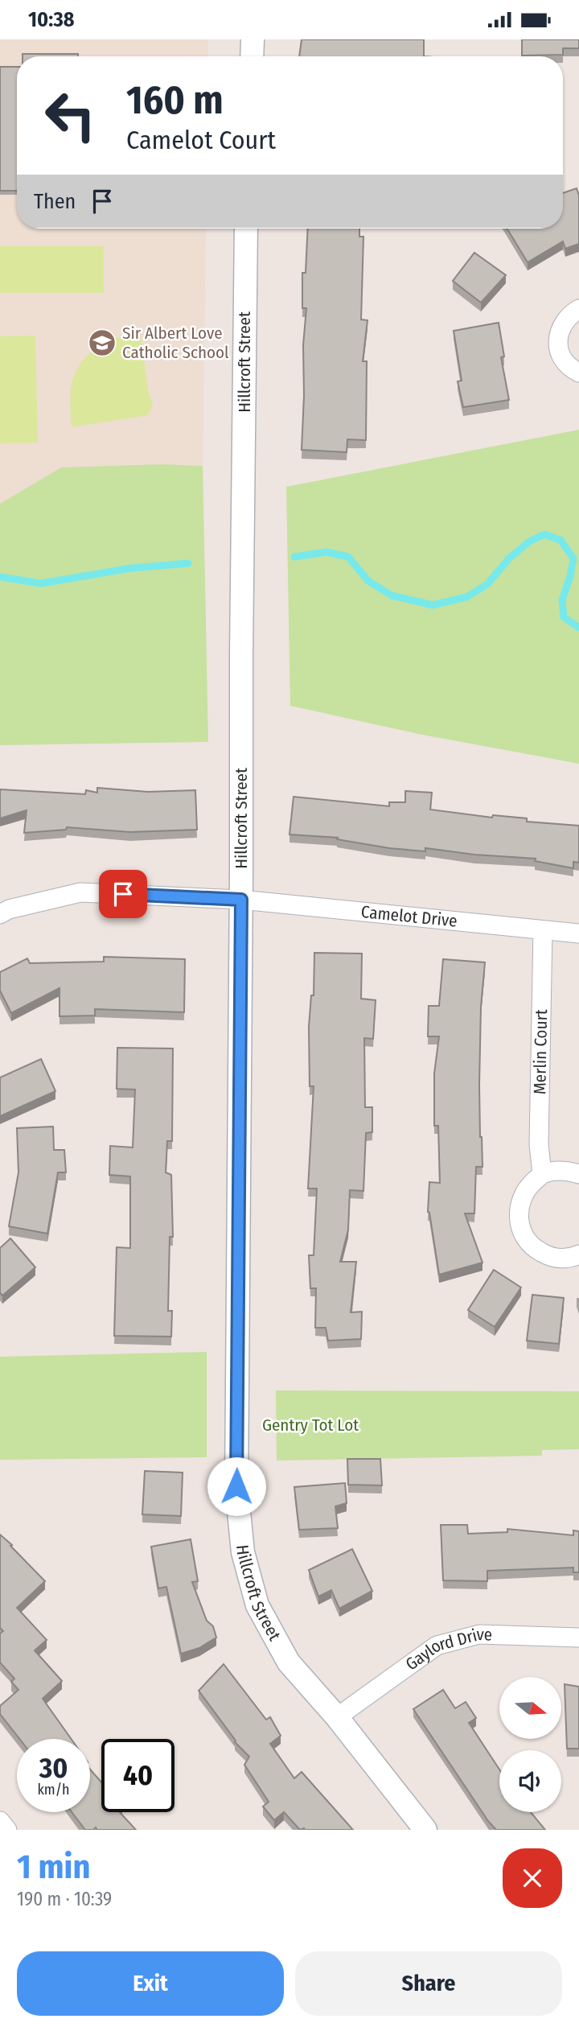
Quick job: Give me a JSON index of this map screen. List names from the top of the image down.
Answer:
{
  "streets": {
    "street": [
      "Hillcroft Street",
      "Camelot Drive",
      "Merlin Court",
      "Gaylord Drive"
    ]
  },
  "crossings": [
    ["Hillcroft Street", "Camelot Drive"],
    ["Hillcroft Street", "Gaylord Drive"],
    ["Camelot Drive", "Merlin Court"]
  ],
  "parks": ["Gentry Tot Lot"],
  "places": {
    "school or university": ["Sir Albert Love Catholic School"]
  },
  "north": "right",
  "page": {
    "status": "10:38",
    "turn": ["160 m", "Camelot Court"],
    "then": "Then",
    "speed": "30 km/h",
    "limit": "40",
    "heading": ["1 min", "190 m · 10:39"],
    "buttons": ["Exit", "Share"]
  }
}
